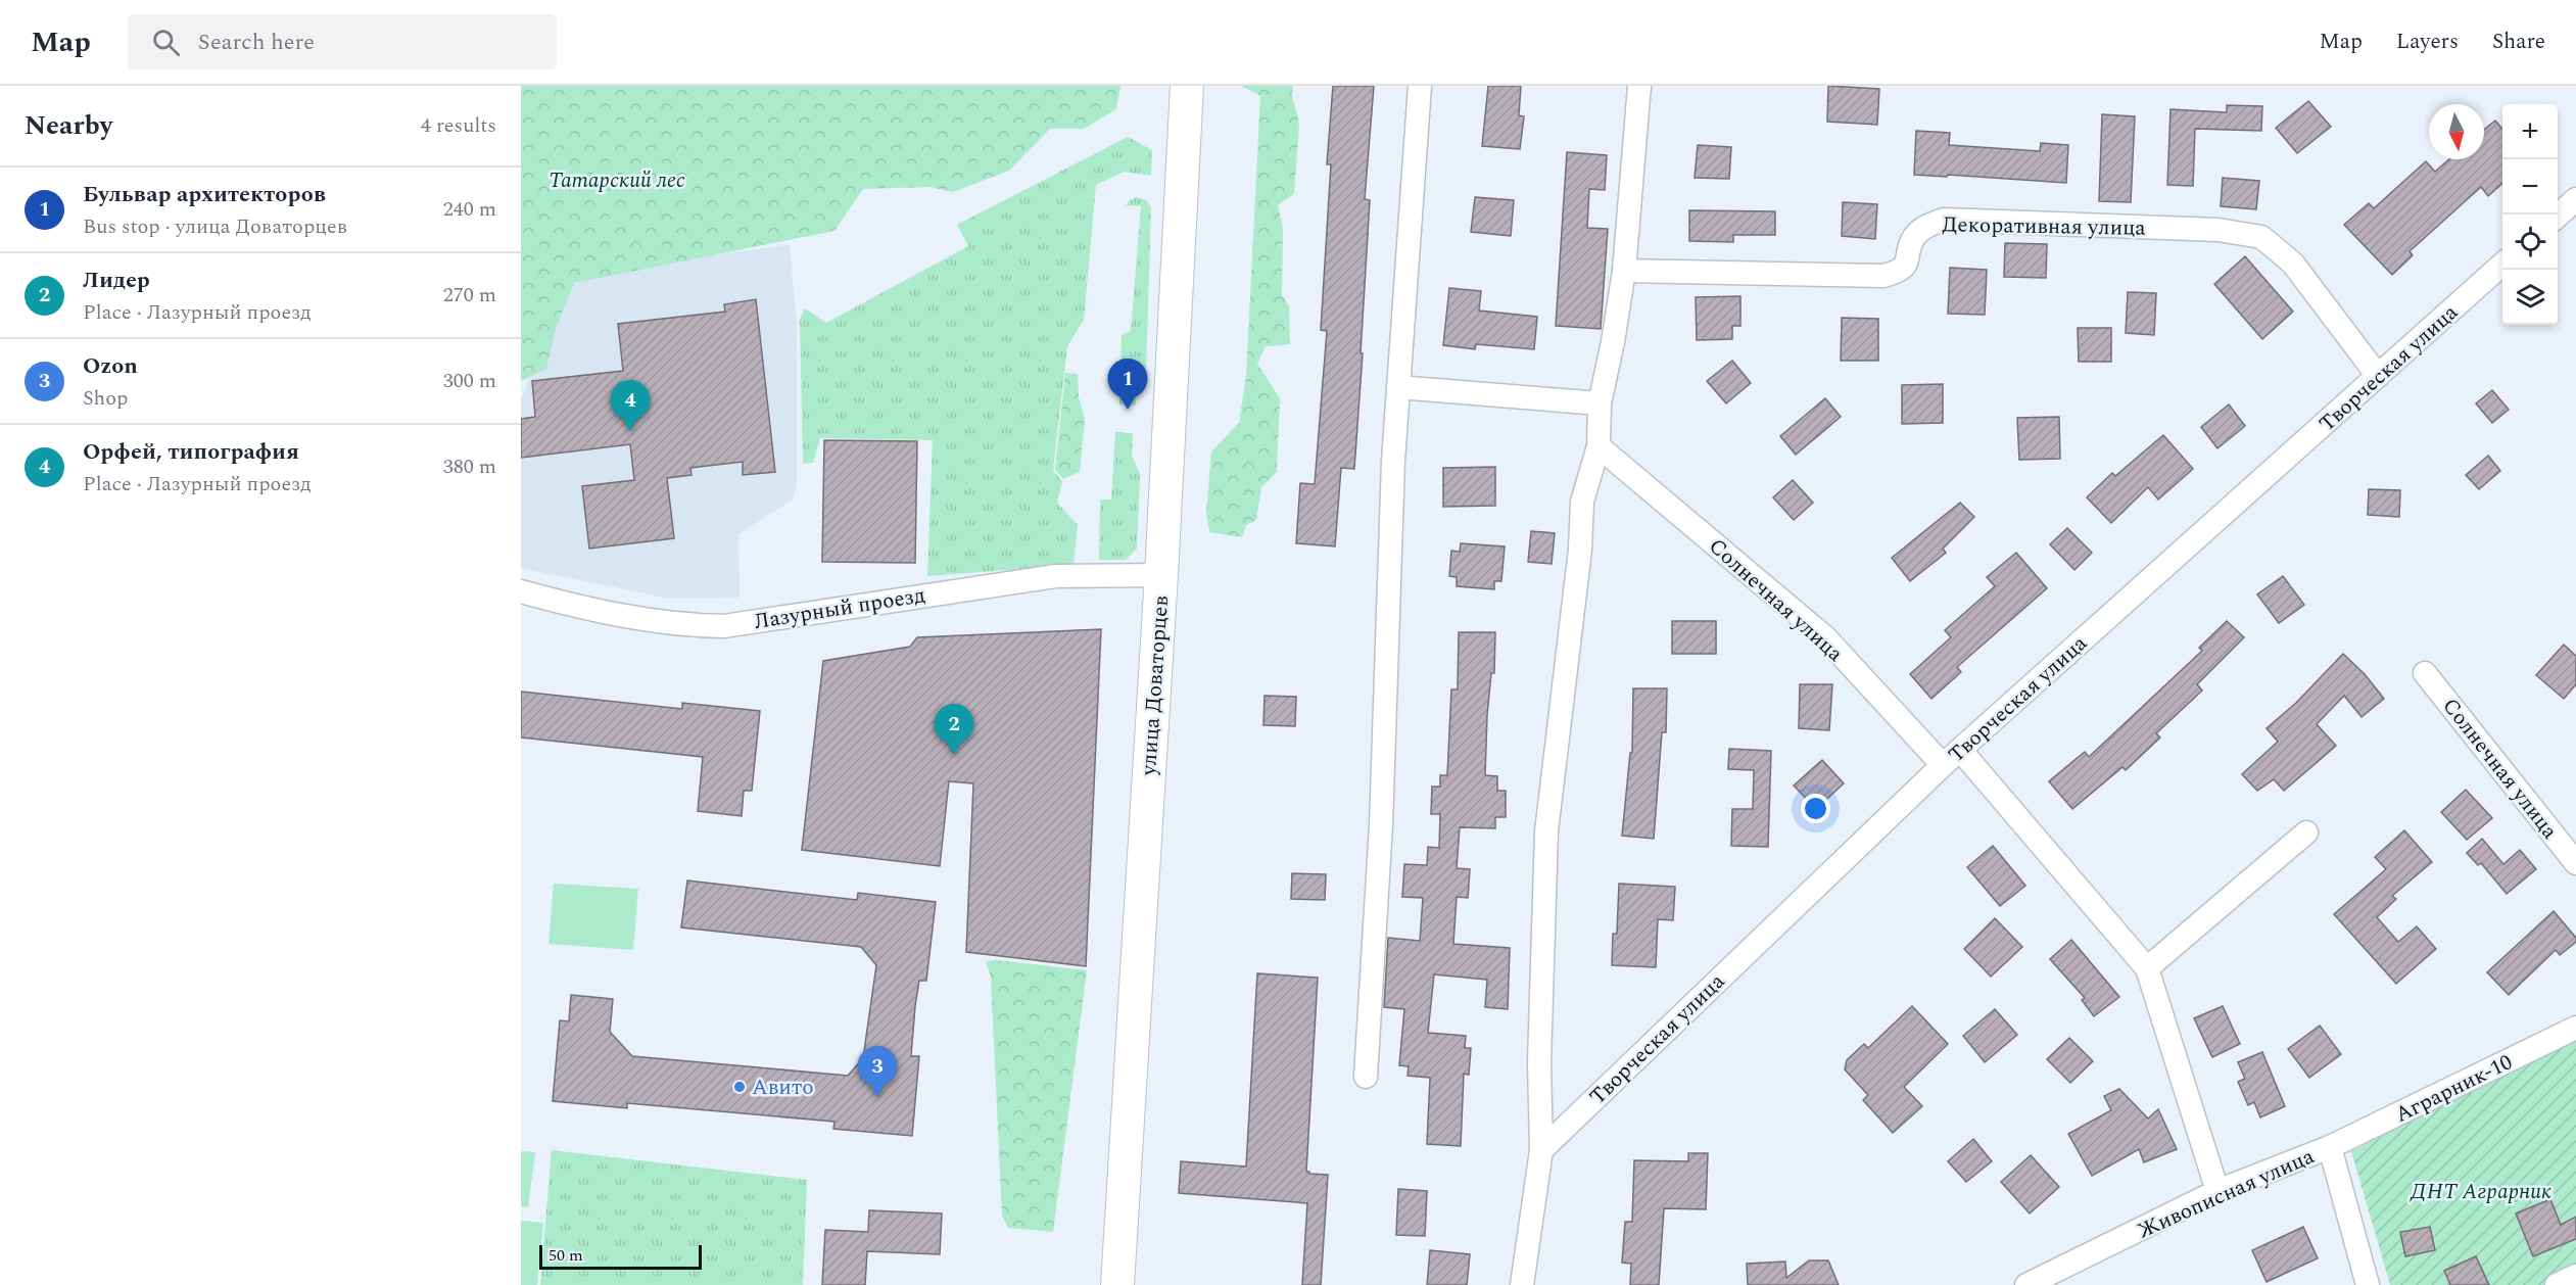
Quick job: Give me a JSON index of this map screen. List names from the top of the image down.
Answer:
{
  "streets": {
    "main road": ["улица Доваторцев"],
    "street": [
      "Декоративная улица",
      "Творческая улица",
      "Солнечная улица",
      "Лазурный проезд",
      "Аграрник-10",
      "Живописная улица"
    ]
  },
  "crossings": [
    ["Декоративная улица", "Творческая улица"],
    ["Творческая улица", "Солнечная улица"],
    ["Солнечная улица", "Живописная улица"],
    ["Лазурный проезд", "улица Доваторцев"],
    ["Аграрник-10", "Живописная улица"]
  ],
  "parks": ["Татарский лес", "ДНТ Аграрник"],
  "places": ["Авито"],
  "scale_bar": "50 m",
  "north": "bottom",
  "page": {
    "header": "Map",
    "search": "Search here",
    "nav": ["Map", "Layers", "Share"],
    "heading": ["Nearby", "4 results"],
    "map_buttons": ["+", "−"],
    "list": [
      {
        "mark": "1",
        "name": "Бульвар архитекторов",
        "note": "Bus stop · улица Доваторцев",
        "value": "240 m"
      },
      {
        "mark": "2",
        "name": "Лидер",
        "note": "Place · Лазурный проезд",
        "value": "270 m"
      },
      {
        "mark": "3",
        "name": "Ozon",
        "note": "Shop",
        "value": "300 m"
      },
      {
        "mark": "4",
        "name": "Орфей, типография",
        "note": "Place · Лазурный проезд",
        "value": "380 m"
      }
    ],
    "pins": [
      "1",
      "4",
      "2",
      "3"
    ],
    "scale": "50 m"
  }
}
